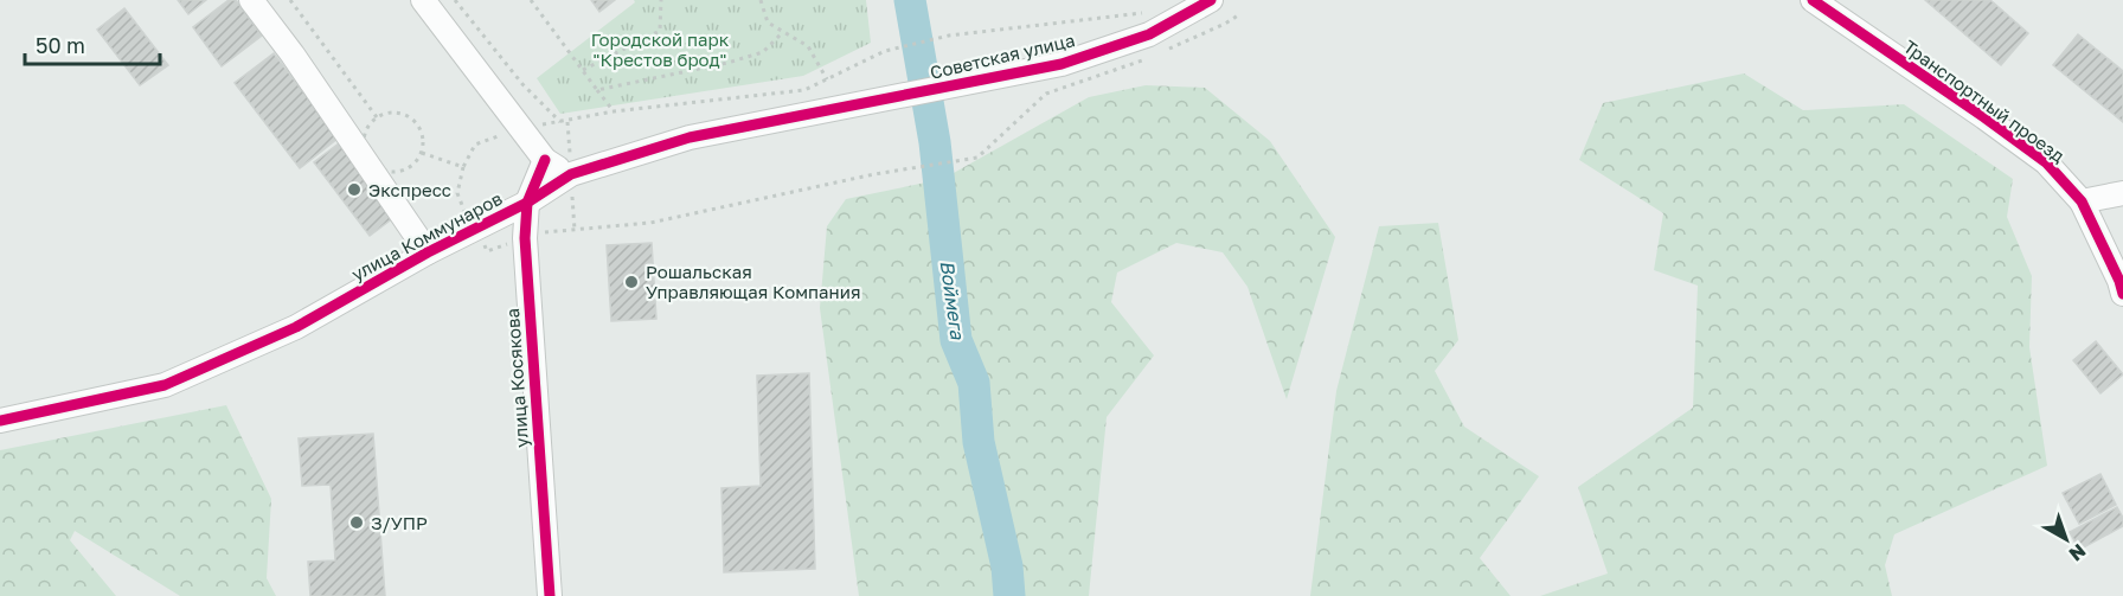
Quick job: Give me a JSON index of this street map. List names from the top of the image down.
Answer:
{
  "streets": {
    "street": [
      "Советская улица",
      "Транспортный проезд",
      "улица Коммунаров",
      "улица Косякова"
    ]
  },
  "crossings": [
    ["Советская улица", "улица Коммунаров"],
    ["улица Коммунаров", "улица Косякова"]
  ],
  "water": ["Воймега"],
  "parks": ["Городской парк \"Крестов брод\""],
  "places": ["Экспресс", "Рошальская Управляющая Компания", "З/УПР"],
  "scale_bar": "50 m",
  "north": "bottom right"
}
